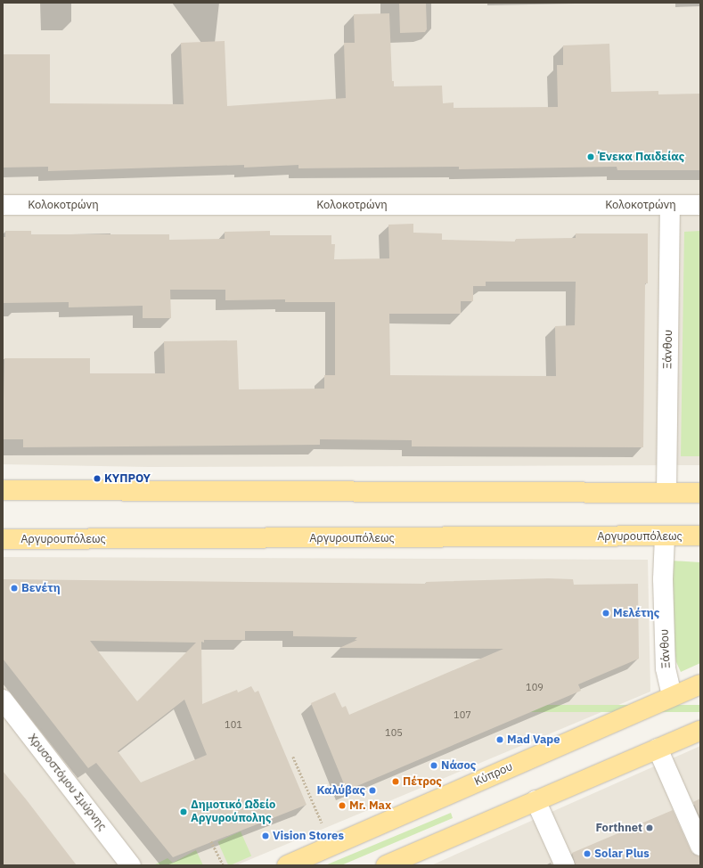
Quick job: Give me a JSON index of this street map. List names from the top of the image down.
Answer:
{
  "streets": {
    "main road": ["Αργυρουπόλεως", "Κύπρου"],
    "street": ["Κολοκοτρώνη", "Ξάνθου", "Χρυσοστόμου Σμύρνης"]
  },
  "crossings": [
    ["Κολοκοτρώνη", "Ξάνθου"],
    ["Ξάνθου", "Αργυρουπόλεως"],
    ["Ξάνθου", "Κύπρου"]
  ],
  "places": [
    "Ένεκα Παιδείας",
    "ΚΥΠΡΟΥ",
    "Βενέτη",
    "Μελέτης",
    "Mad Vape",
    "Νάσος",
    "Πέτρος",
    "Καλύβας",
    "Mr. Max",
    "Δημοτικό Ωδείο Αργυρούπολης",
    "Forthnet",
    "Vision Stores",
    "Solar Plus"
  ],
  "house_numbers": [
    "109",
    "107",
    "101",
    "105"
  ]
}
